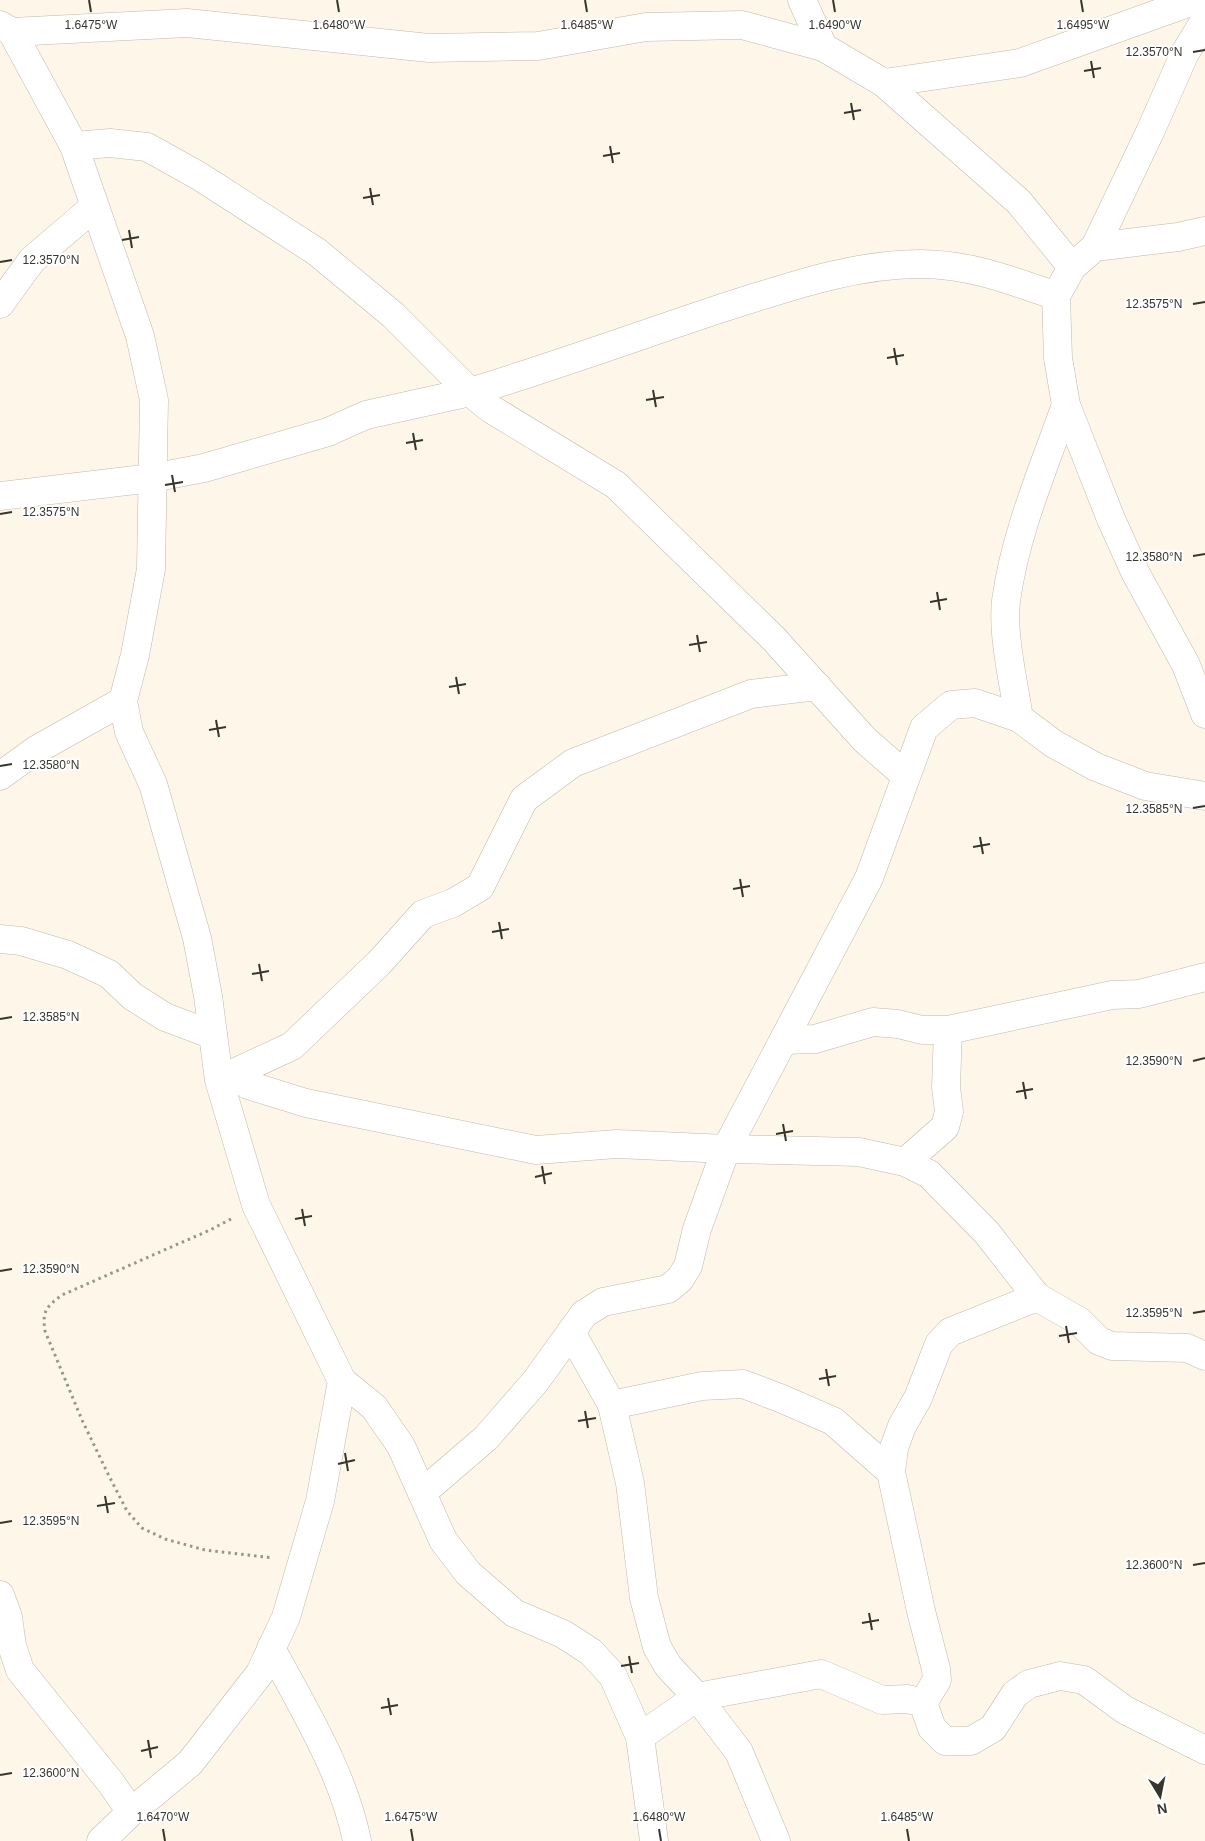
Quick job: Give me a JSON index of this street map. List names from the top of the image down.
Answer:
{
  "north": "bottom",
  "coordinates": [
    "1.6475°W",
    "1.6480°W",
    "1.6485°W",
    "1.6490°W",
    "1.6495°W",
    "12.3570°N",
    "12.3575°N",
    "12.3580°N",
    "12.3585°N",
    "12.3590°N",
    "12.3595°N",
    "12.3600°N",
    "1.6470°W"
  ]
}
